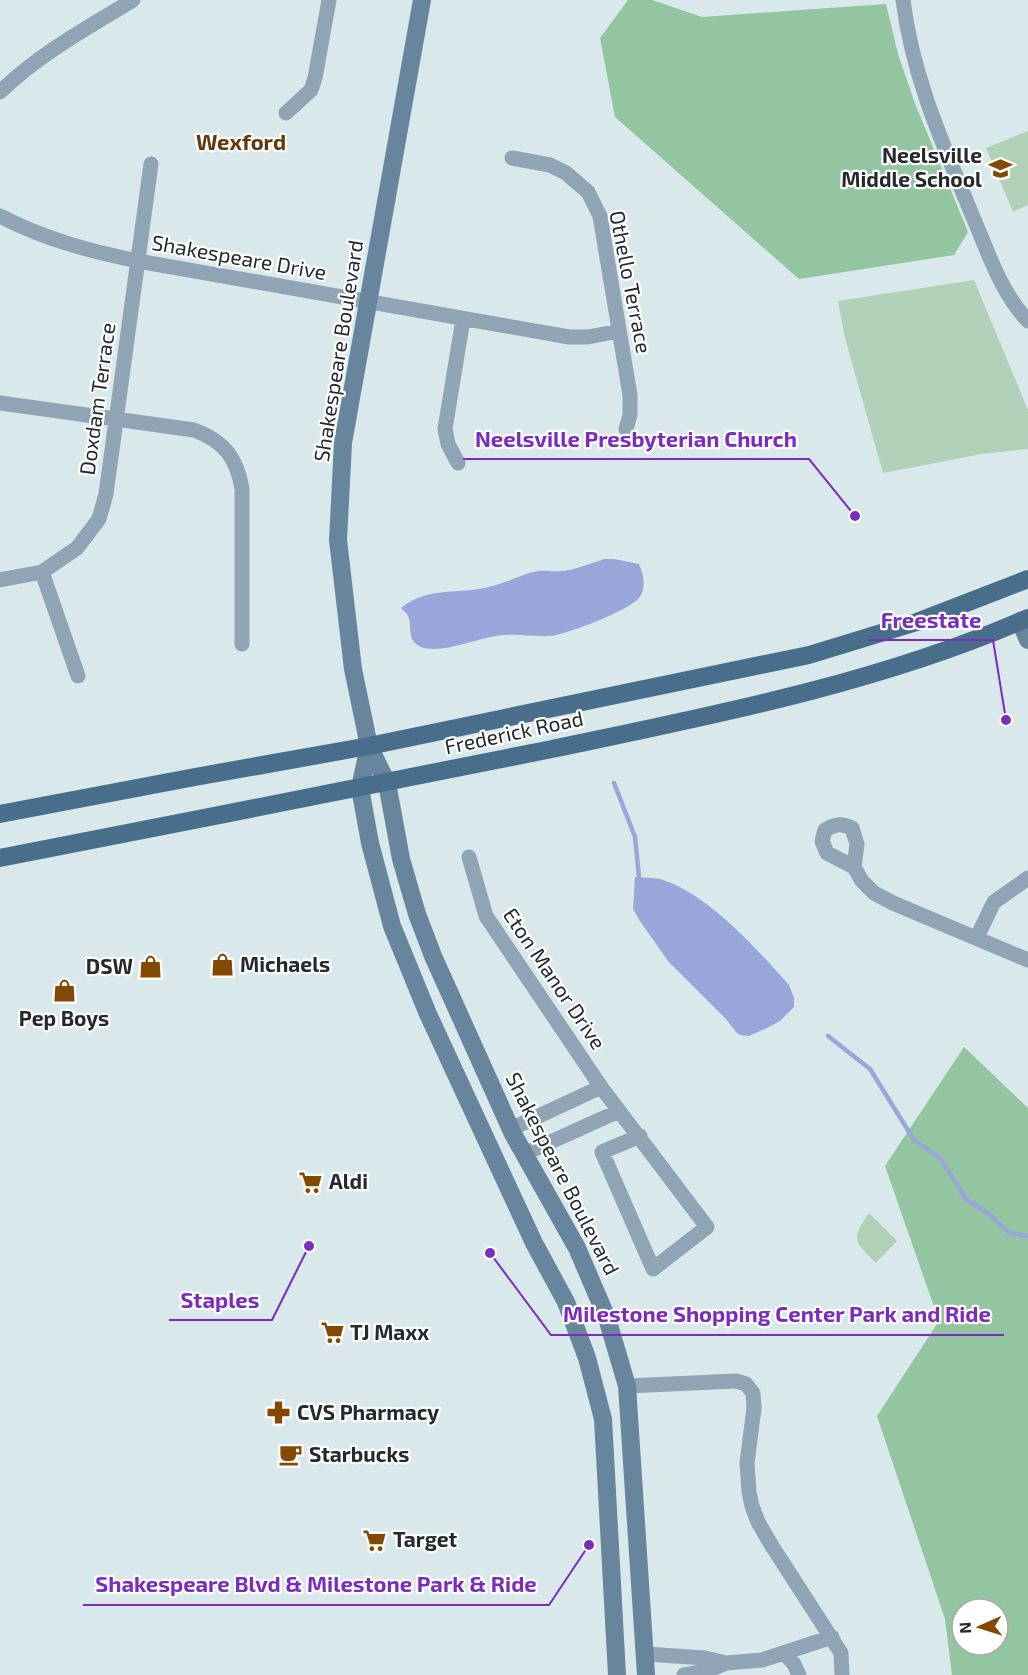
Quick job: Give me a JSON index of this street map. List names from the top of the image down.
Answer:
{
  "streets": {
    "main road": ["Frederick Road"],
    "street": [
      "Shakespeare Drive",
      "Othello Terrace",
      "Shakespeare Boulevard",
      "Doxdam Terrace",
      "Eton Manor Drive"
    ]
  },
  "crossings": [
    ["Shakespeare Drive", "Othello Terrace"],
    ["Shakespeare Drive", "Shakespeare Boulevard"],
    ["Shakespeare Drive", "Doxdam Terrace"],
    ["Shakespeare Boulevard", "Frederick Road"]
  ],
  "districts": ["Wexford"],
  "places": {
    "school or university": ["Neelsville Middle School"],
    "other": [
      "Neelsville Presbyterian Church",
      "Freestate",
      "Staples",
      "Milestone Shopping Center Park and Ride",
      "Shakespeare Blvd & Milestone Park & Ride"
    ],
    "shop": ["Michaels", "DSW", "Pep Boys"],
    "supermarket": ["Aldi", "TJ Maxx", "Target"],
    "pharmacy": ["CVS Pharmacy"],
    "cafe": ["Starbucks"]
  },
  "north": "left"
}
